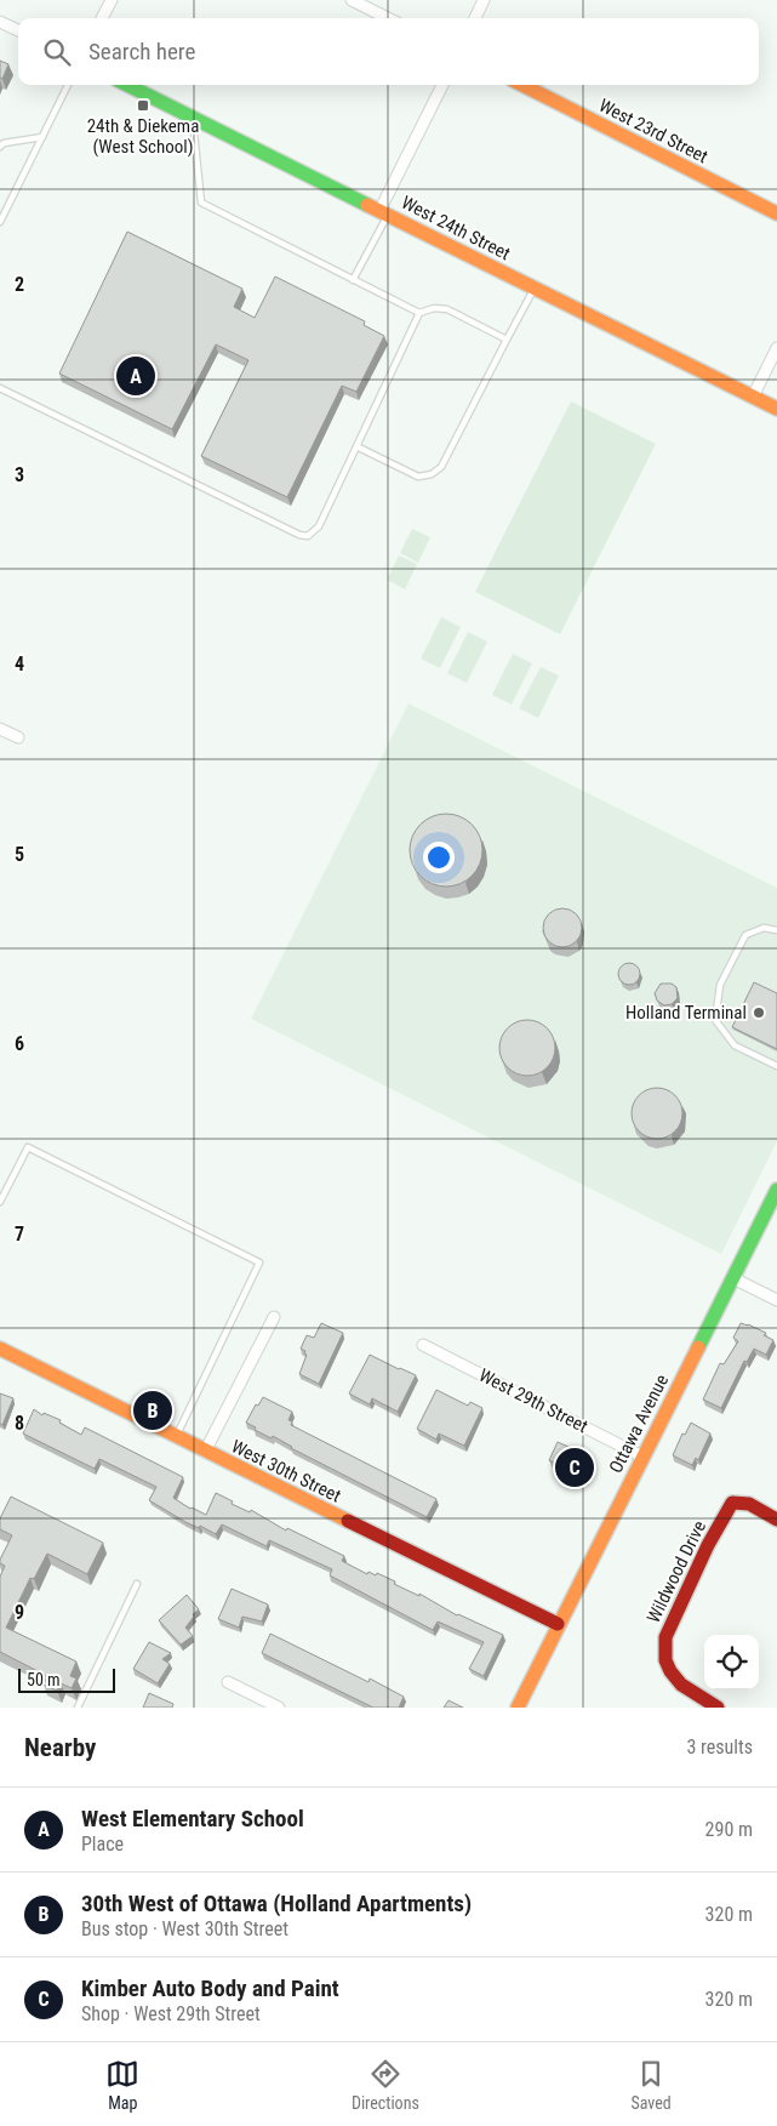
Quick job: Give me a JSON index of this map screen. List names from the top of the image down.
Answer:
{
  "streets": {
    "street": [
      "West 23rd Street",
      "West 24th Street",
      "West 29th Street",
      "Ottawa Avenue",
      "West 30th Street",
      "Wildwood Drive"
    ]
  },
  "crossings": [
    ["West 29th Street", "Ottawa Avenue"],
    ["Ottawa Avenue", "West 30th Street"]
  ],
  "places": {
    "transit": ["24th & Diekema (West School)"],
    "other": ["Holland Terminal"]
  },
  "scale_bar": "50 m",
  "page": {
    "search": "Search here",
    "pins": ["A", "B", "C"],
    "scale": "50 m",
    "heading": ["Nearby", "3 results"],
    "list": [
      {
        "mark": "A",
        "name": "West Elementary School",
        "note": "Place",
        "value": "290 m"
      },
      {
        "mark": "B",
        "name": "30th West of Ottawa (Holland Apartments)",
        "note": "Bus stop · West 30th Street",
        "value": "320 m"
      },
      {
        "mark": "C",
        "name": "Kimber Auto Body and Paint",
        "note": "Shop · West 29th Street",
        "value": "320 m"
      }
    ],
    "nav": ["Map", "Directions", "Saved"]
  },
  "grid": {
    "rows": [
      "2",
      "3",
      "4",
      "5",
      "6",
      "7",
      "8",
      "9"
    ]
  }
}
